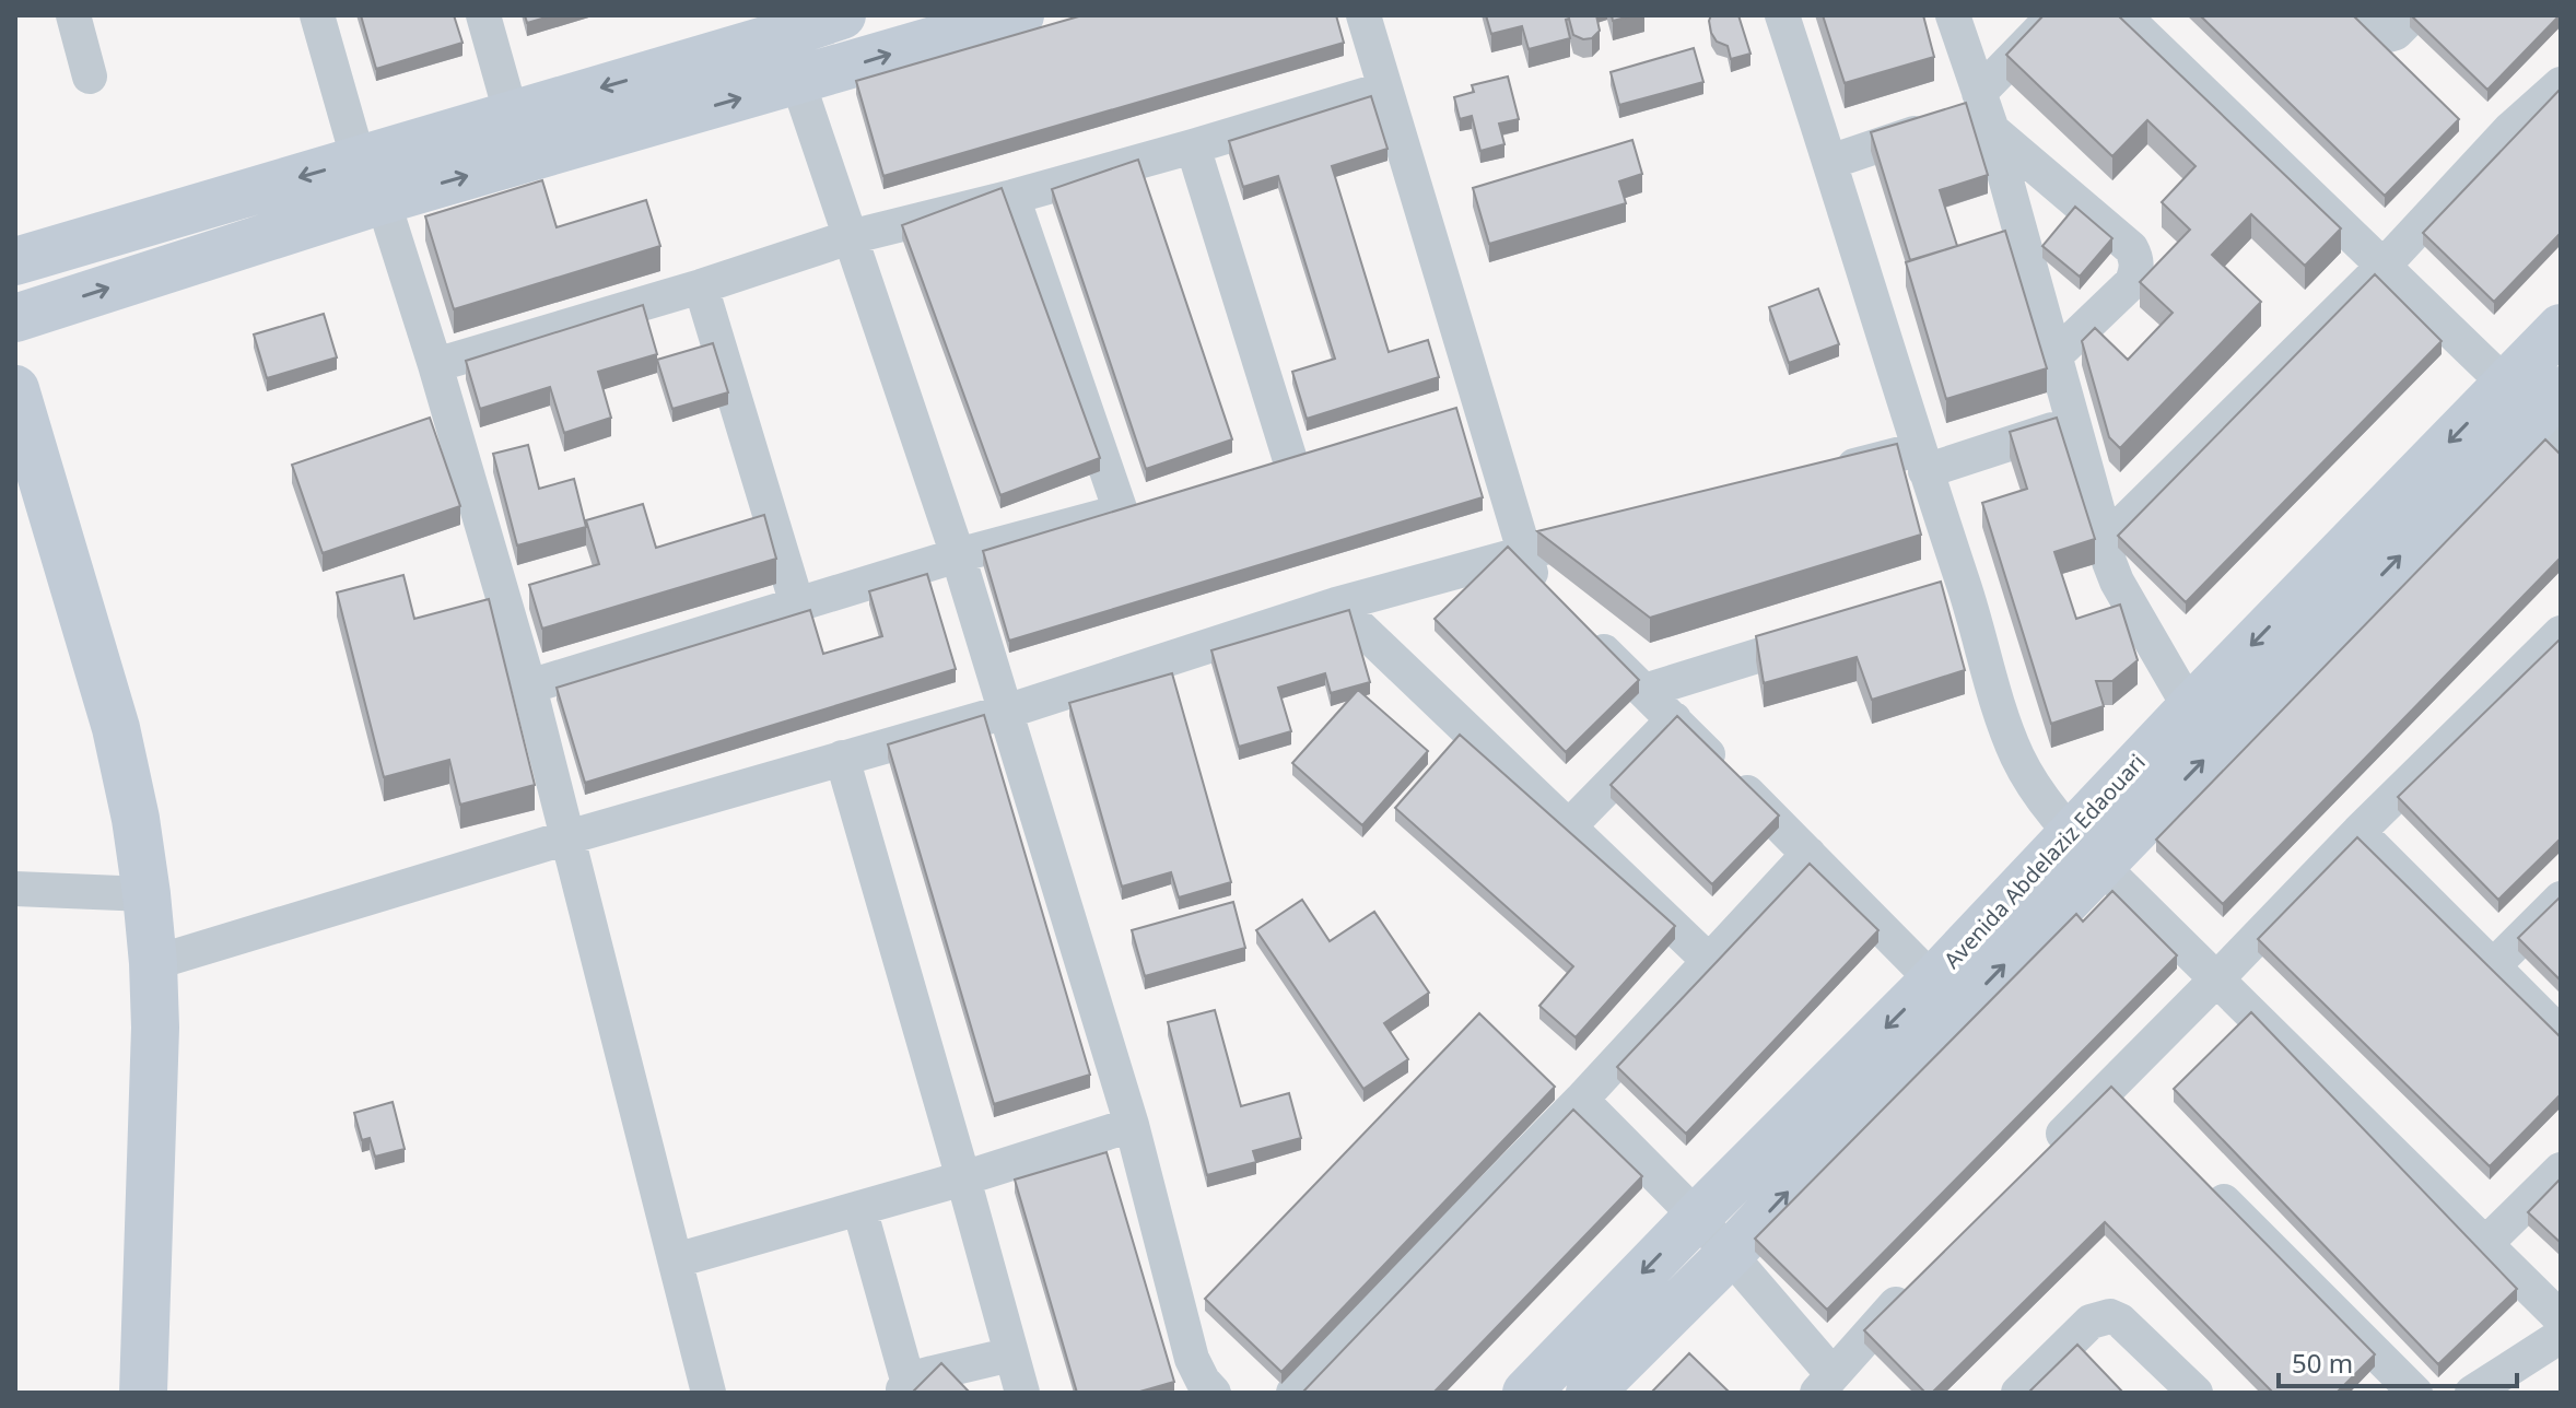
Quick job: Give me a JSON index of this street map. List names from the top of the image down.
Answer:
{
  "streets": {
    "street": ["Avenida Abdelaziz Edaouari"]
  },
  "scale_bar": "50 m"
}
